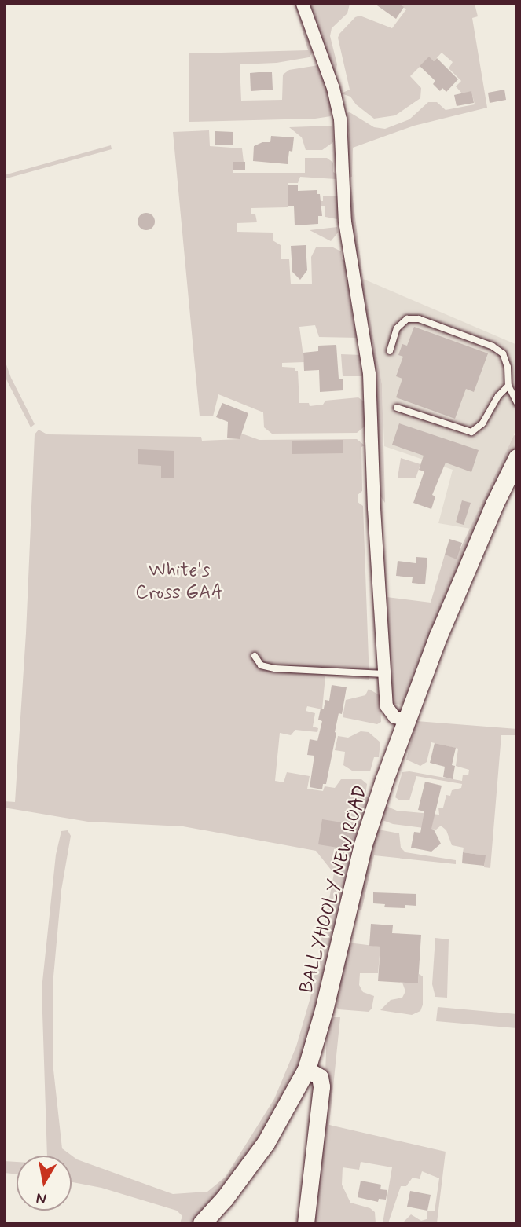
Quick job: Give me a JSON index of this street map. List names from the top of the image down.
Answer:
{
  "streets": {
    "main road": ["BALLYHOOLY NEW ROAD"]
  },
  "parks": ["White's Cross GAA"],
  "north": "bottom"
}
